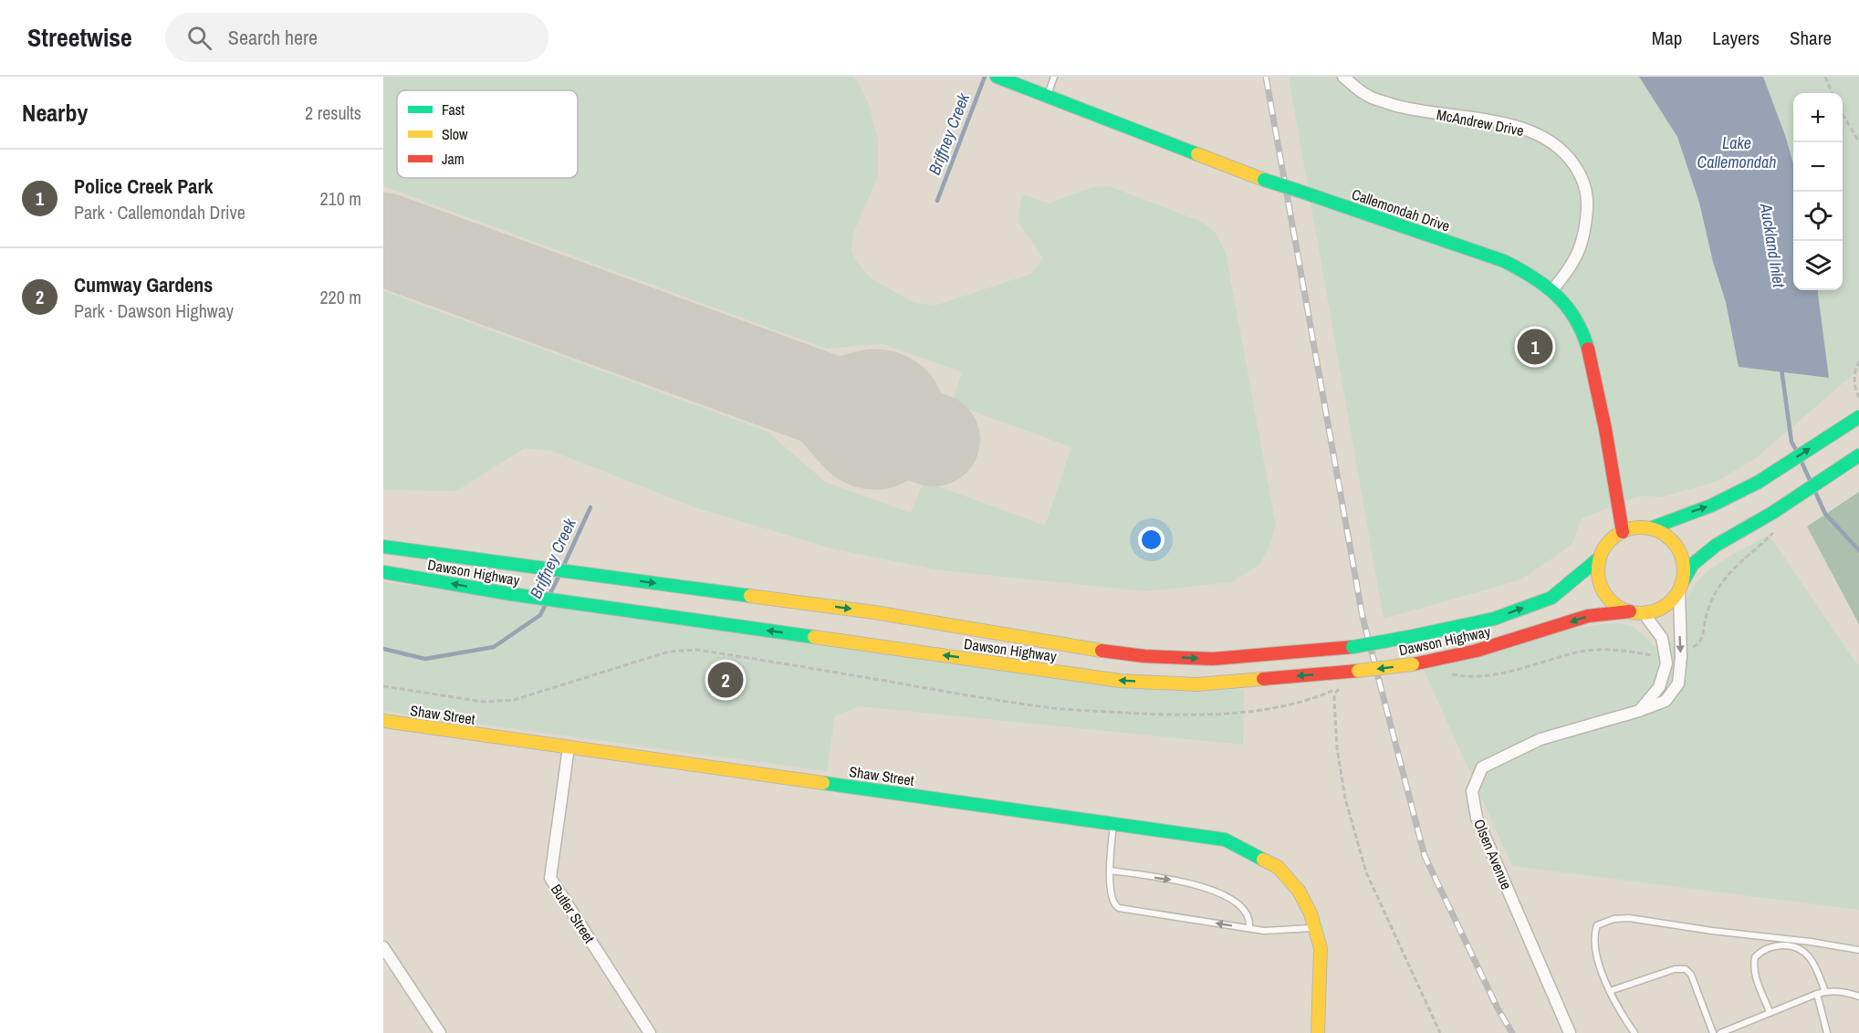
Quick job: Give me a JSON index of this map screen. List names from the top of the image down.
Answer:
{
  "streets": {
    "main road": ["Callemondah Drive", "Dawson Highway", "Shaw Street"],
    "street": ["McAndrew Drive", "Olsen Avenue", "Butler Street"]
  },
  "crossings": [
    ["McAndrew Drive", "Callemondah Drive"],
    ["Callemondah Drive", "Dawson Highway"],
    ["Callemondah Drive", "Olsen Avenue"],
    ["Dawson Highway", "Olsen Avenue"],
    ["Shaw Street", "Butler Street"]
  ],
  "water": ["Briffney Creek", "Lake Callemondah", "Auckland Inlet"],
  "legend": ["Fast", "Slow", "Jam"],
  "page": {
    "header": "Streetwise",
    "search": "Search here",
    "nav": ["Map", "Layers", "Share"],
    "heading": ["Nearby", "2 results"],
    "map_buttons": ["+", "−"],
    "list": [
      {
        "mark": "1",
        "name": "Police Creek Park",
        "note": "Park · Callemondah Drive",
        "value": "210 m"
      },
      {
        "mark": "2",
        "name": "Cumway Gardens",
        "note": "Park · Dawson Highway",
        "value": "220 m"
      }
    ],
    "pins": ["1", "2"]
  }
}
